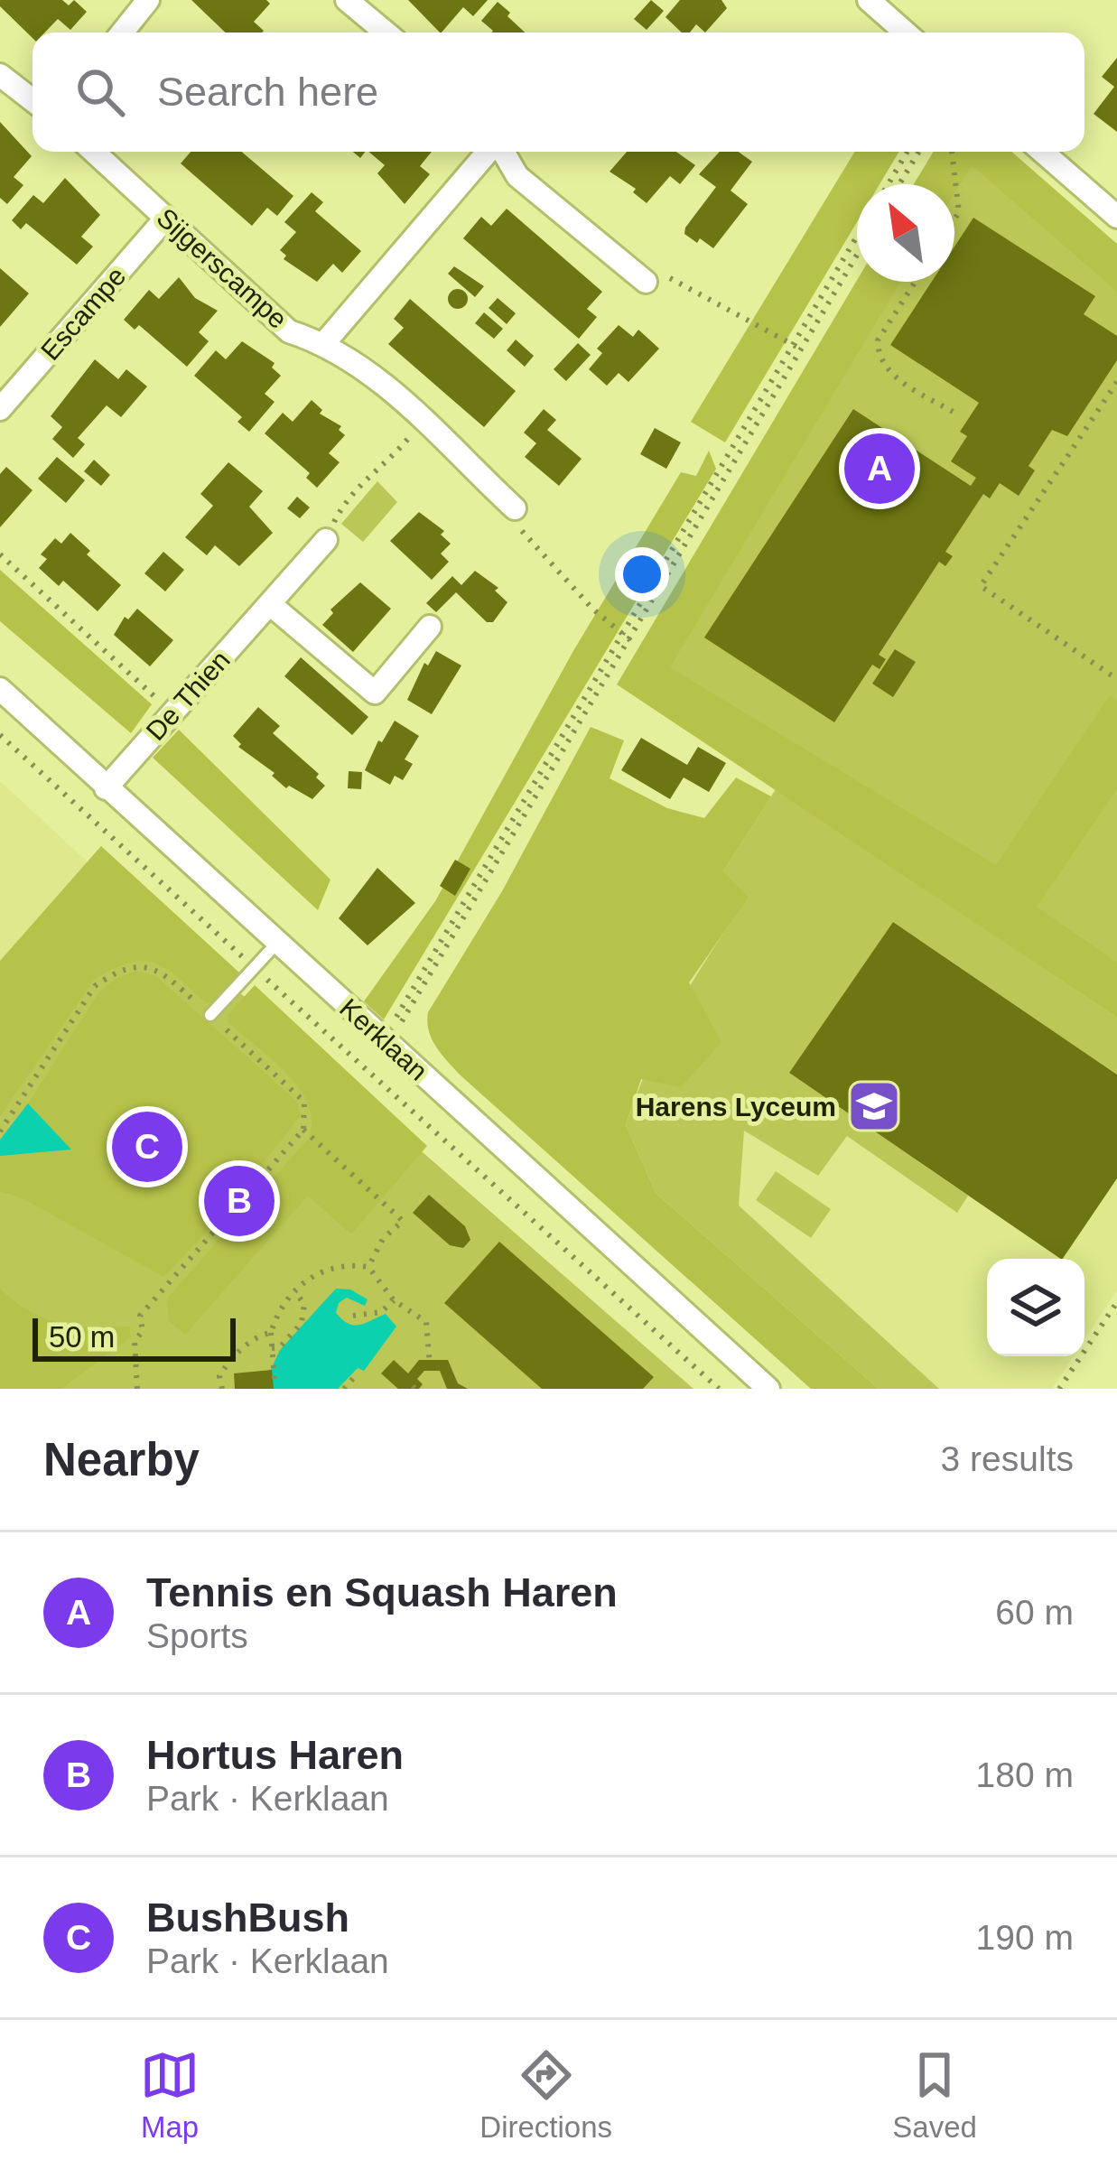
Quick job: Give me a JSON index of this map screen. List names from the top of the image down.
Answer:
{
  "streets": {
    "street": [
      "Sijgerscampe",
      "Escampe",
      "De Thien",
      "Kerklaan"
    ]
  },
  "crossings": [
    ["Sijgerscampe", "Escampe"],
    ["De Thien", "Kerklaan"]
  ],
  "places": {
    "school or university": ["Harens Lyceum"]
  },
  "scale_bar": "50 m",
  "north": "top left",
  "page": {
    "search": "Search here",
    "pins": ["A", "C", "B"],
    "scale": "50 m",
    "heading": ["Nearby", "3 results"],
    "list": [
      {
        "mark": "A",
        "name": "Tennis en Squash Haren",
        "note": "Sports",
        "value": "60 m"
      },
      {
        "mark": "B",
        "name": "Hortus Haren",
        "note": "Park · Kerklaan",
        "value": "180 m"
      },
      {
        "mark": "C",
        "name": "BushBush",
        "note": "Park · Kerklaan",
        "value": "190 m"
      }
    ],
    "nav": ["Map", "Directions", "Saved"]
  }
}
